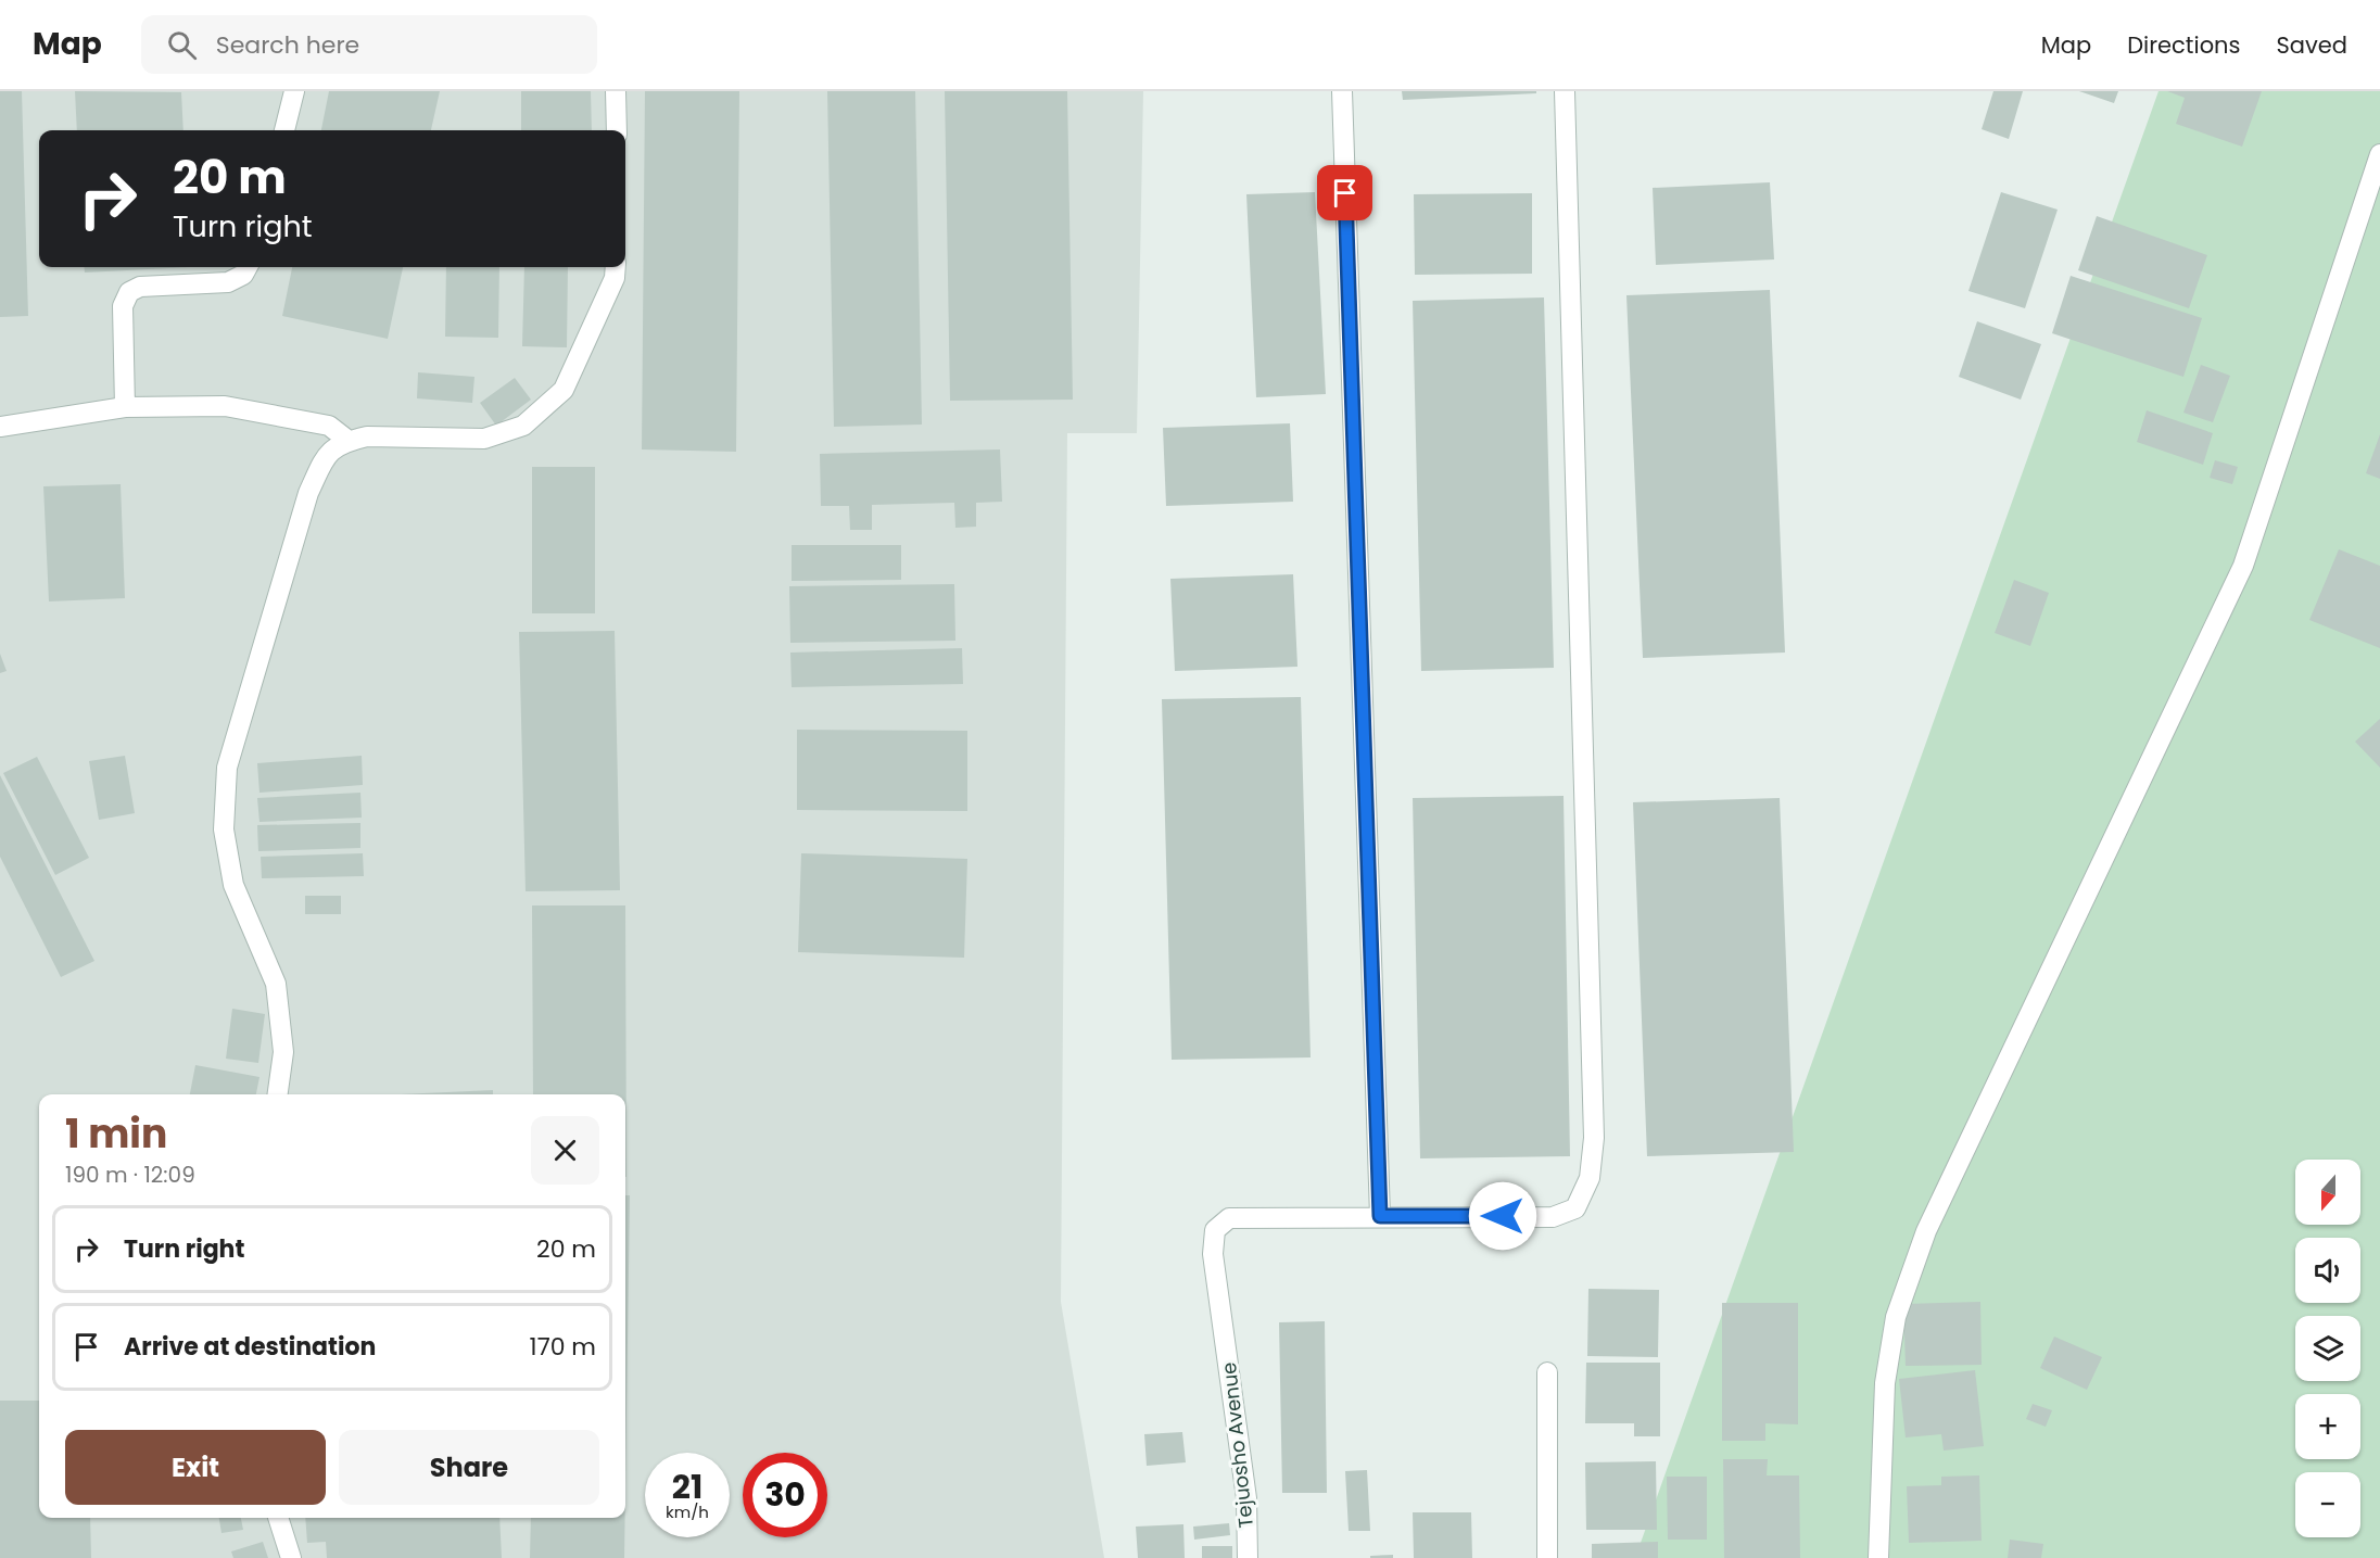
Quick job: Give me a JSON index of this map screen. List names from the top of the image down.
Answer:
{
  "streets": {
    "street": ["Tejuosho Avenue"]
  },
  "north": "bottom",
  "page": {
    "header": "Map",
    "search": "Search here",
    "nav": ["Map", "Directions", "Saved"],
    "turn": ["20 m", "Turn right"],
    "heading": ["1 min", "190 m · 12:09"],
    "map_buttons": ["+", "−"],
    "list": [
      {
        "name": "Turn right",
        "value": "20 m"
      },
      {
        "name": "Arrive at destination",
        "value": "170 m"
      }
    ],
    "buttons": ["Exit", "Share"],
    "speed": "21 km/h",
    "limit": "30"
  }
}
